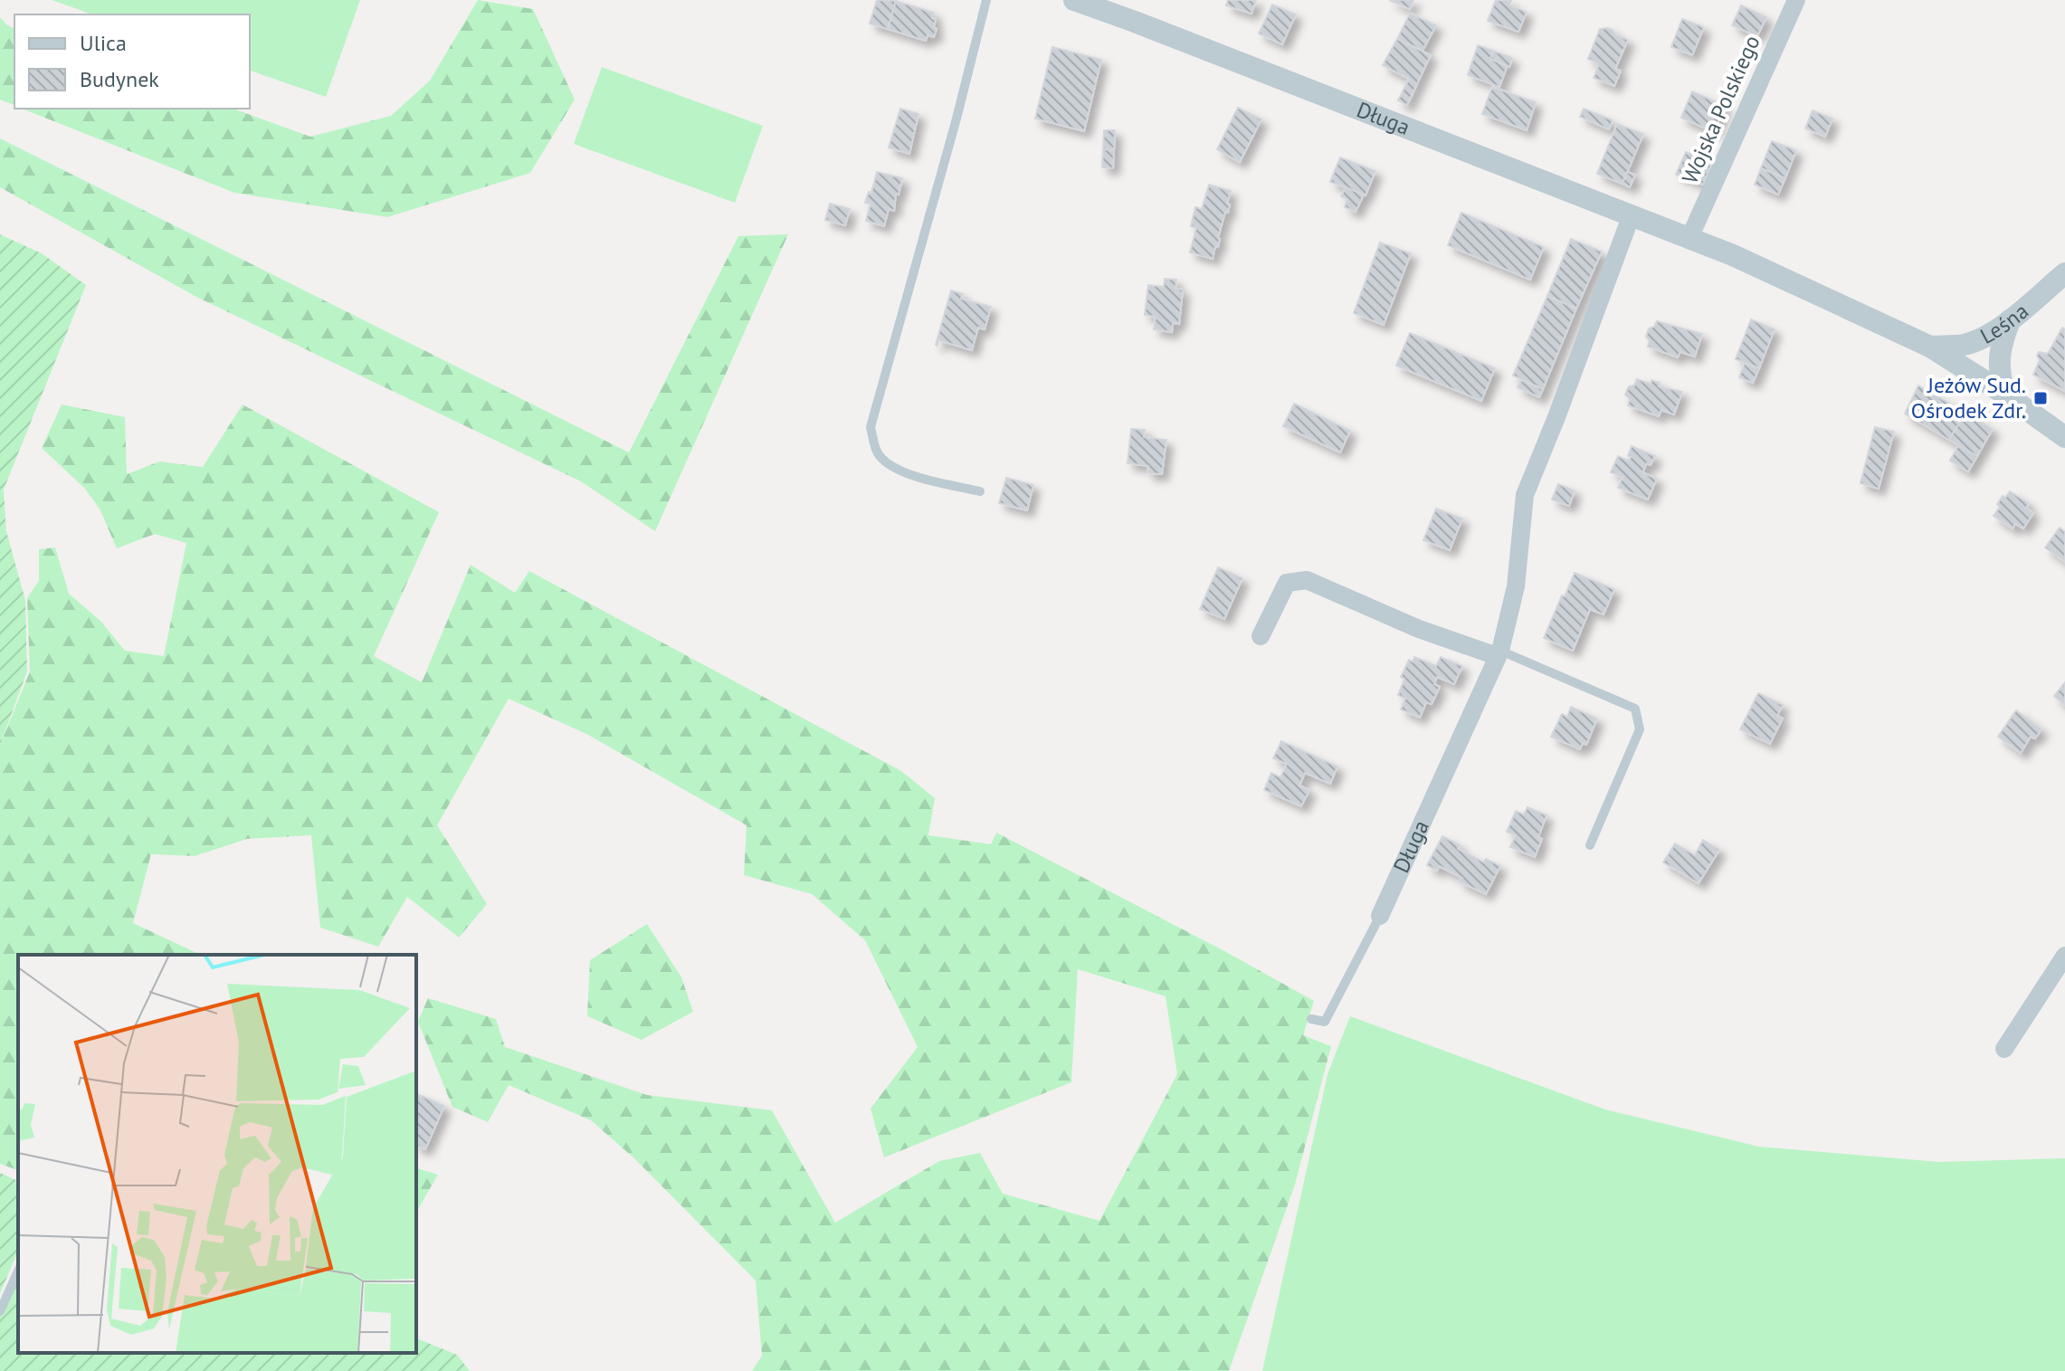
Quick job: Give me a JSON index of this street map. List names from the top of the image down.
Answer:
{
  "streets": {
    "street": ["Wojska Polskiego", "Długa", "Leśna"]
  },
  "crossings": [
    ["Wojska Polskiego", "Długa"],
    ["Długa", "Leśna"]
  ],
  "places": {
    "transit": ["Jeżów Sud. Ośrodek Zdr."]
  },
  "legend": ["Ulica", "Budynek"]
}
